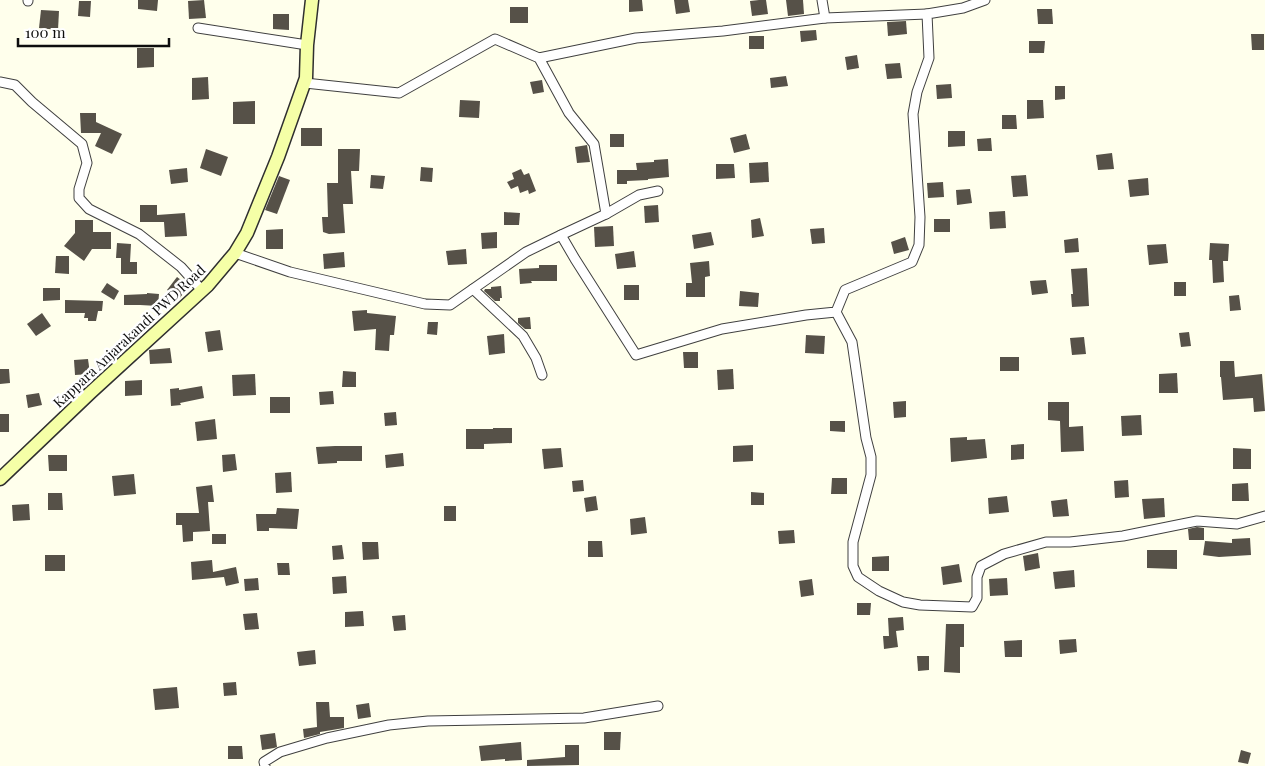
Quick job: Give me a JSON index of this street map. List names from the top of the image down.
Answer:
{
  "streets": {
    "main road": ["Kappara Anjarakandi PWD Road"]
  },
  "scale_bar": "100 m"
}
